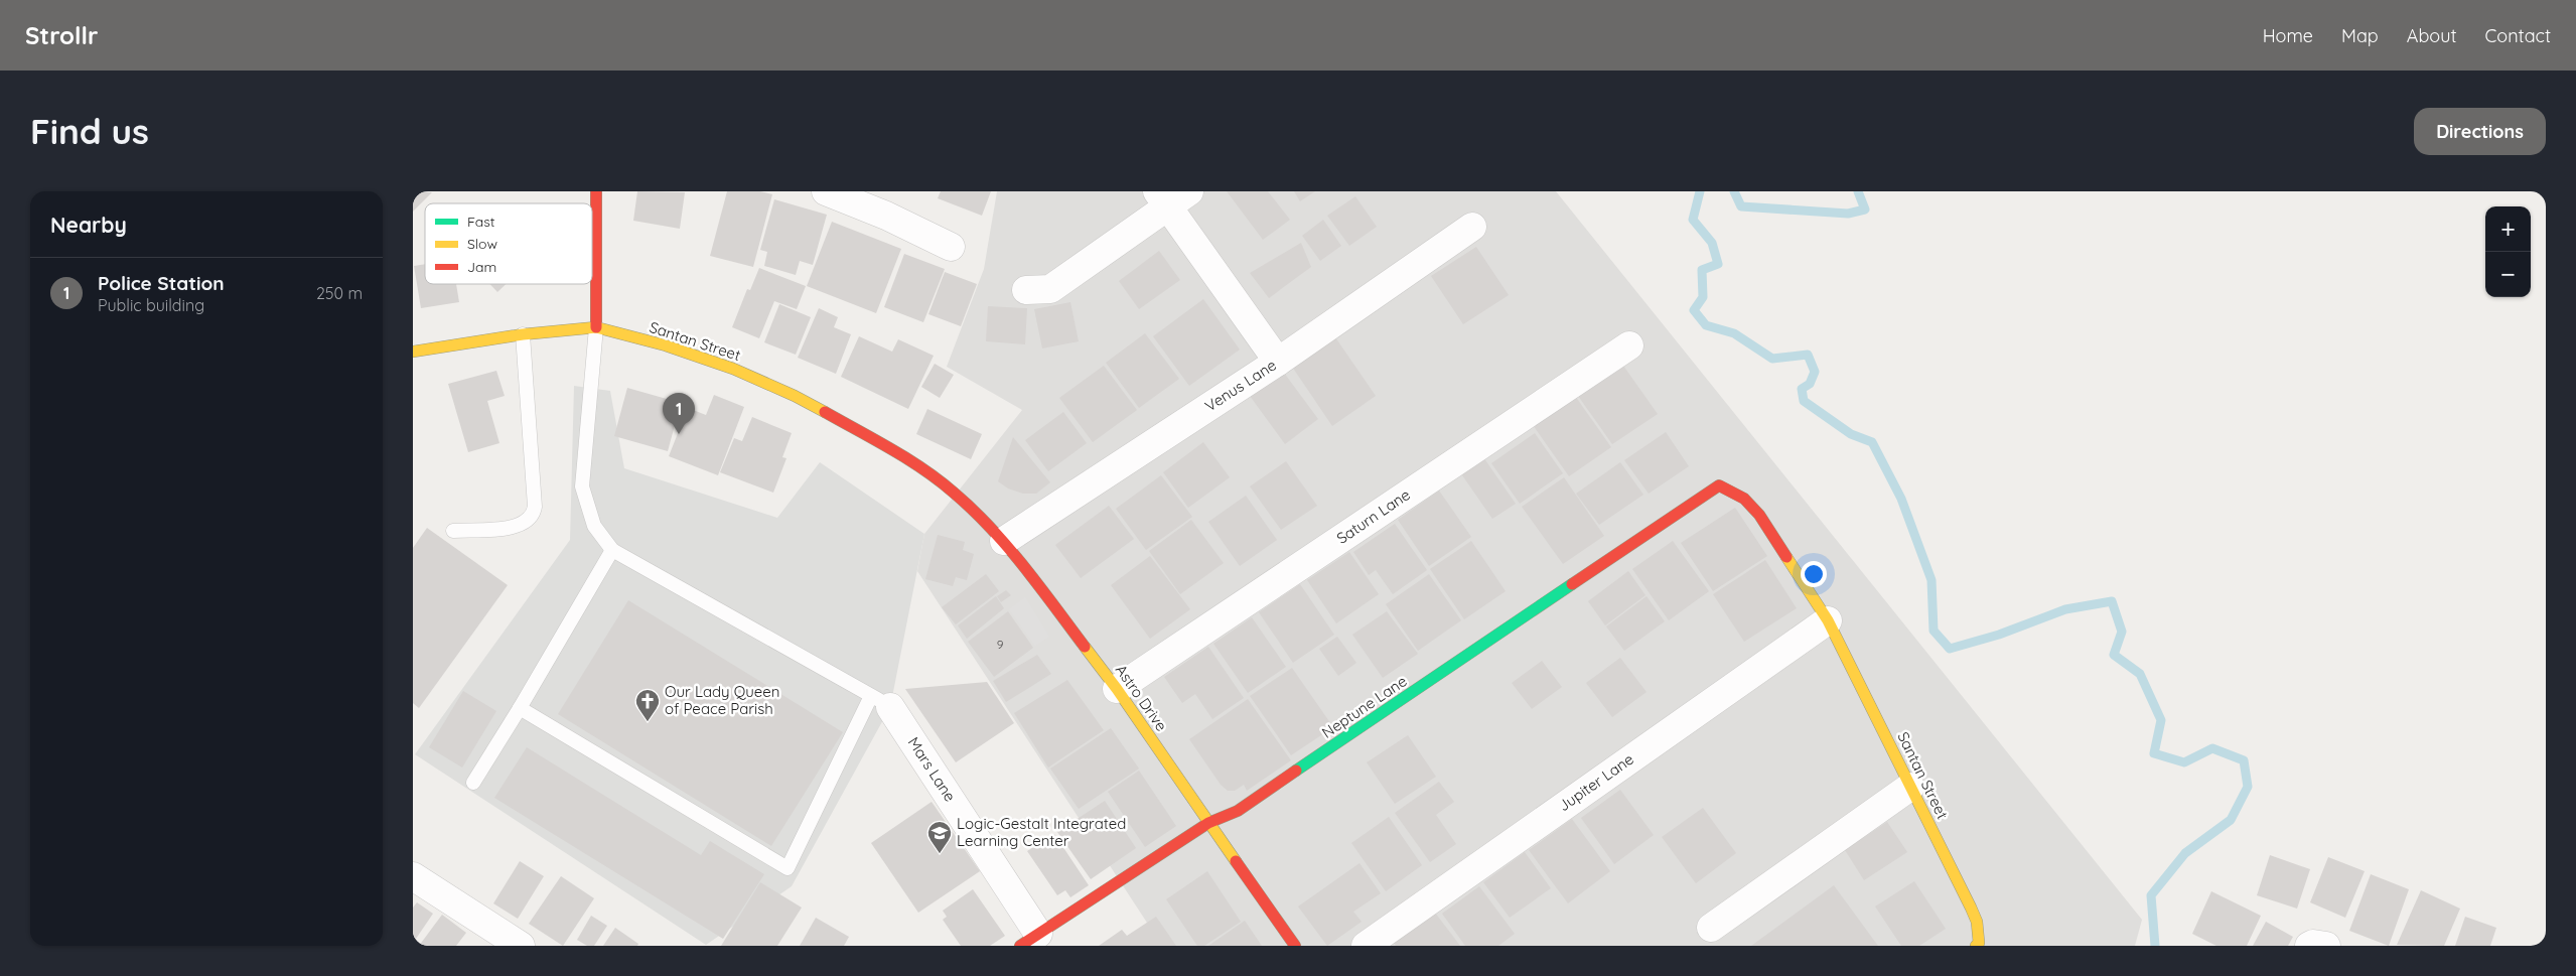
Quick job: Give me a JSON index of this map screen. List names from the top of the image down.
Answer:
{
  "streets": {
    "street": [
      "Santan Street",
      "Venus Lane",
      "Saturn Lane",
      "Astro Drive",
      "Neptune Lane",
      "Mars Lane",
      "Jupiter Lane"
    ]
  },
  "crossings": [
    ["Santan Street", "Astro Drive"],
    ["Santan Street", "Neptune Lane"],
    ["Santan Street", "Jupiter Lane"],
    ["Venus Lane", "Astro Drive"],
    ["Saturn Lane", "Astro Drive"],
    ["Astro Drive", "Neptune Lane"],
    ["Neptune Lane", "Mars Lane"]
  ],
  "places": {
    "church": ["Our Lady Queen of Peace Parish"],
    "school or university": ["Logic-Gestalt Integrated Learning Center"]
  },
  "house_numbers": ["9"],
  "legend": ["Fast", "Slow", "Jam"],
  "page": {
    "header": "Strollr",
    "nav": [
      "Home",
      "Map",
      "About",
      "Contact"
    ],
    "buttons": "Directions",
    "title": "Find us",
    "heading": "Nearby",
    "map_buttons": ["+", "−"],
    "list": [
      {
        "mark": "1",
        "name": "Police Station",
        "note": "Public building",
        "value": "250 m"
      }
    ],
    "pins": "1"
  }
}
